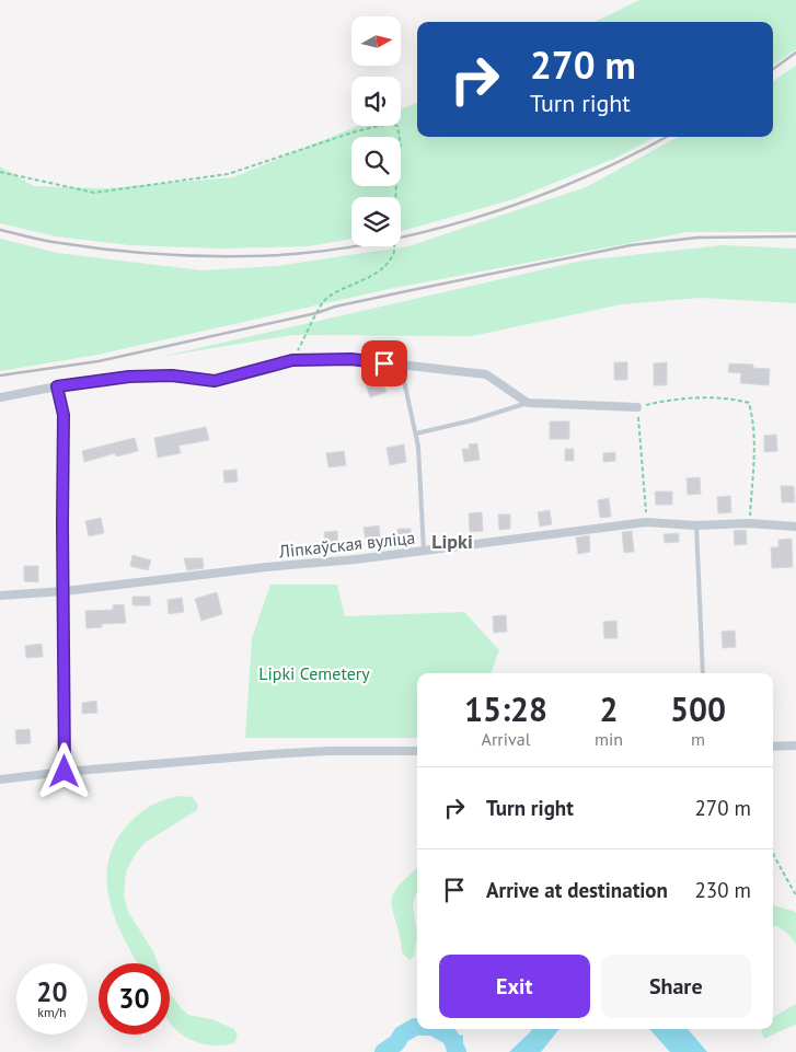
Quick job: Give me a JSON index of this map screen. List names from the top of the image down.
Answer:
{
  "streets": {
    "street": ["Ліпкаўская вуліца"]
  },
  "districts": ["Lipki"],
  "parks": ["Lipki Cemetery"],
  "north": "right",
  "page": {
    "turn": ["270 m", "Turn right"],
    "eta": [
      "15:28",
      "Arrival",
      "2",
      "min",
      "500",
      "m"
    ],
    "list": [
      {
        "name": "Turn right",
        "value": "270 m"
      },
      {
        "name": "Arrive at destination",
        "value": "230 m"
      }
    ],
    "buttons": ["Exit", "Share"],
    "speed": "20 km/h",
    "limit": "30"
  }
}
